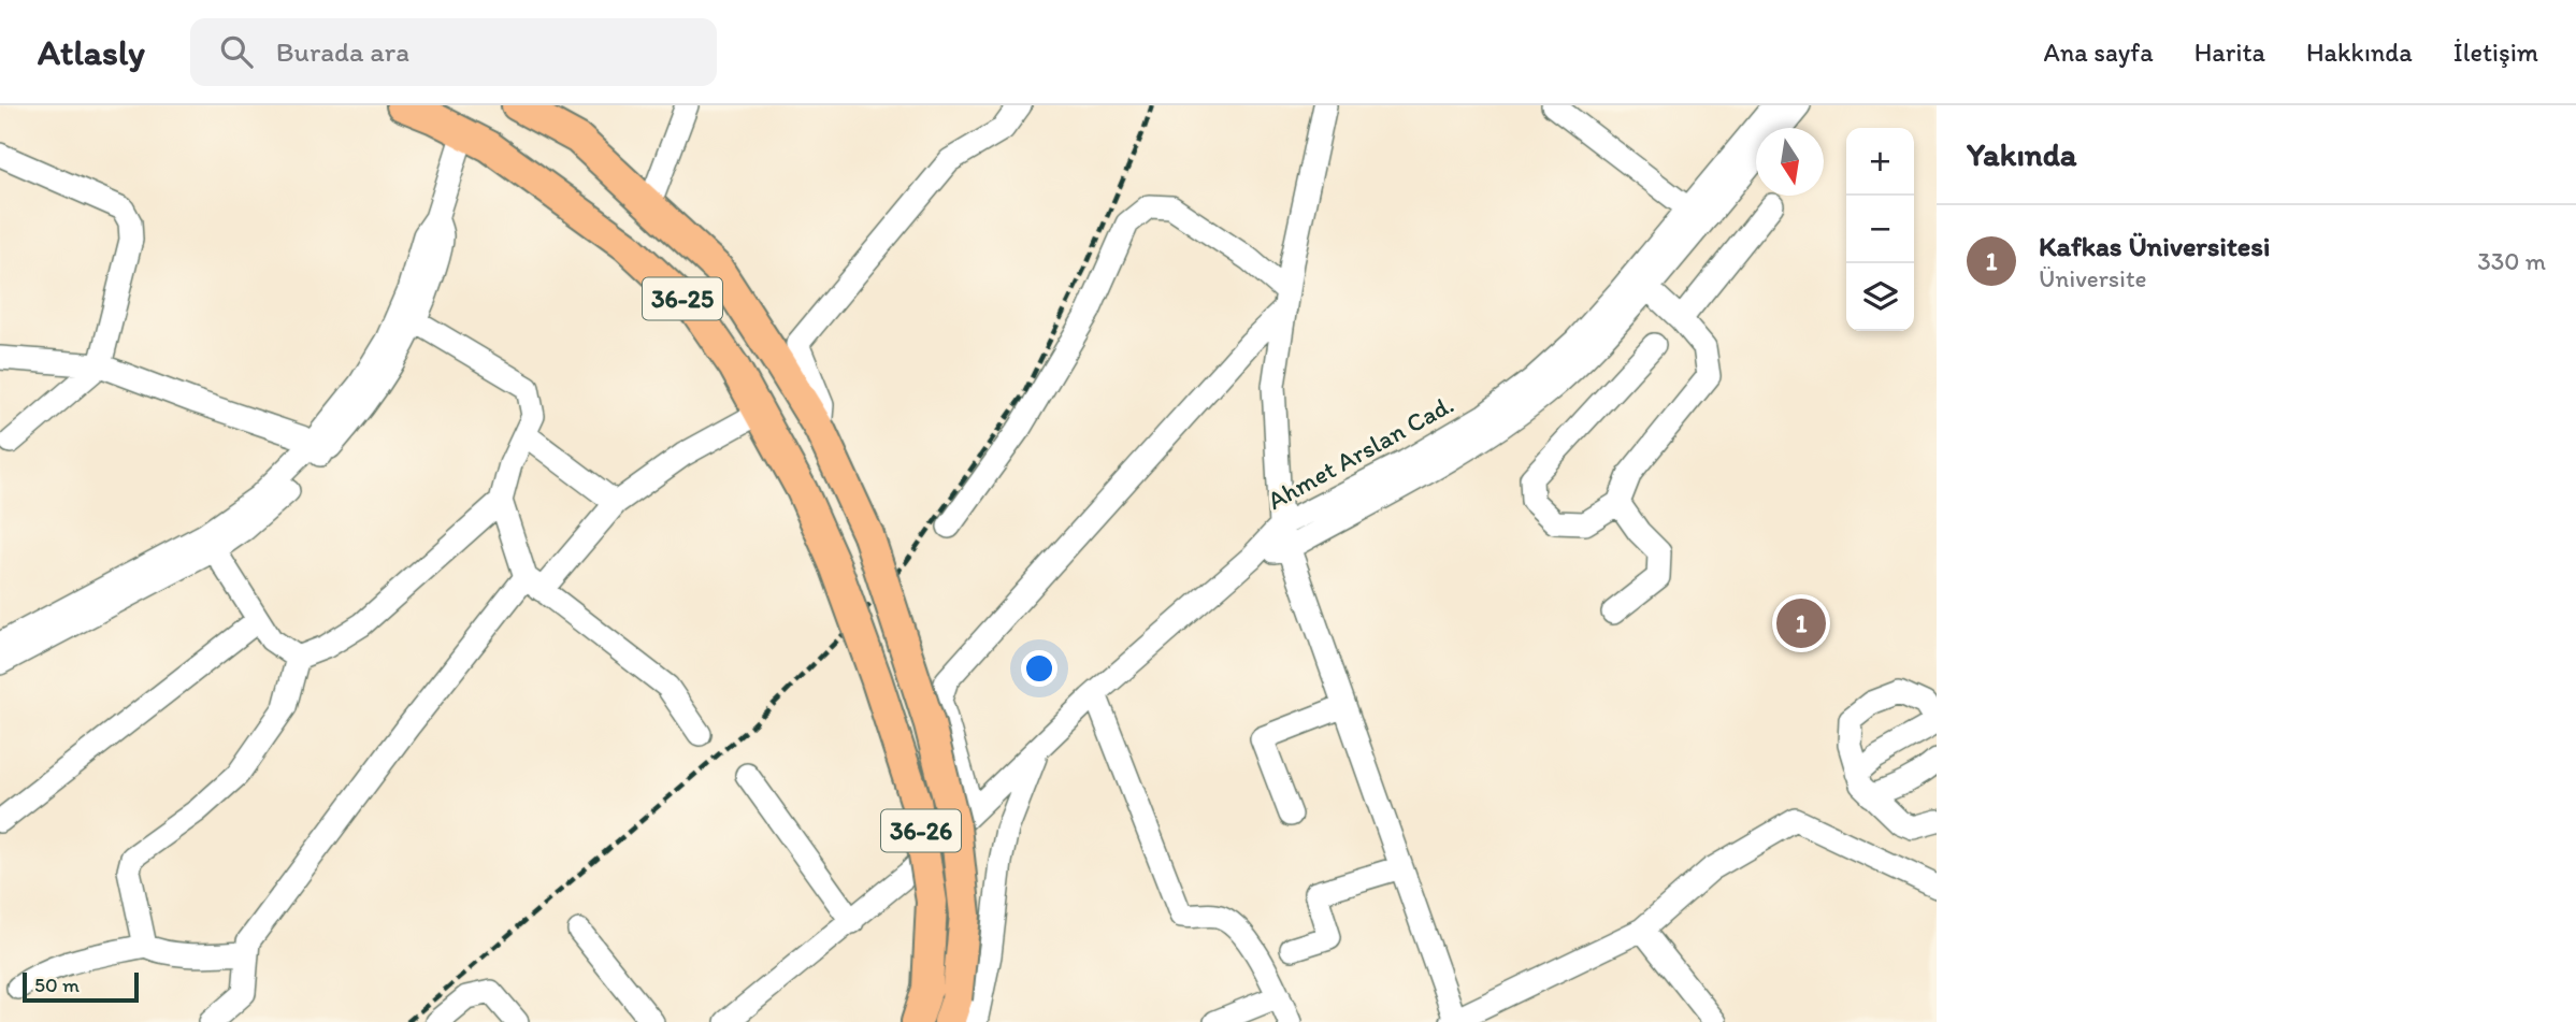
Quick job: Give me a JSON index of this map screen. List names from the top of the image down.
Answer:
{
  "streets": {
    "main road": ["36-25", "36-26"],
    "street": ["Ahmet Arslan Cad."]
  },
  "crossings": [
    ["36-25", "36-26"]
  ],
  "scale_bar": "50 m",
  "north": "bottom",
  "page": {
    "header": "Atlasly",
    "search": "Burada ara",
    "nav": [
      "Ana sayfa",
      "Harita",
      "Hakkında",
      "İletişim"
    ],
    "heading": "Yakında",
    "map_buttons": ["+", "−"],
    "list": [
      {
        "mark": "1",
        "name": "Kafkas Üniversitesi",
        "note": "Üniversite",
        "value": "330 m"
      }
    ],
    "pins": "1",
    "scale": "50 m"
  }
}
